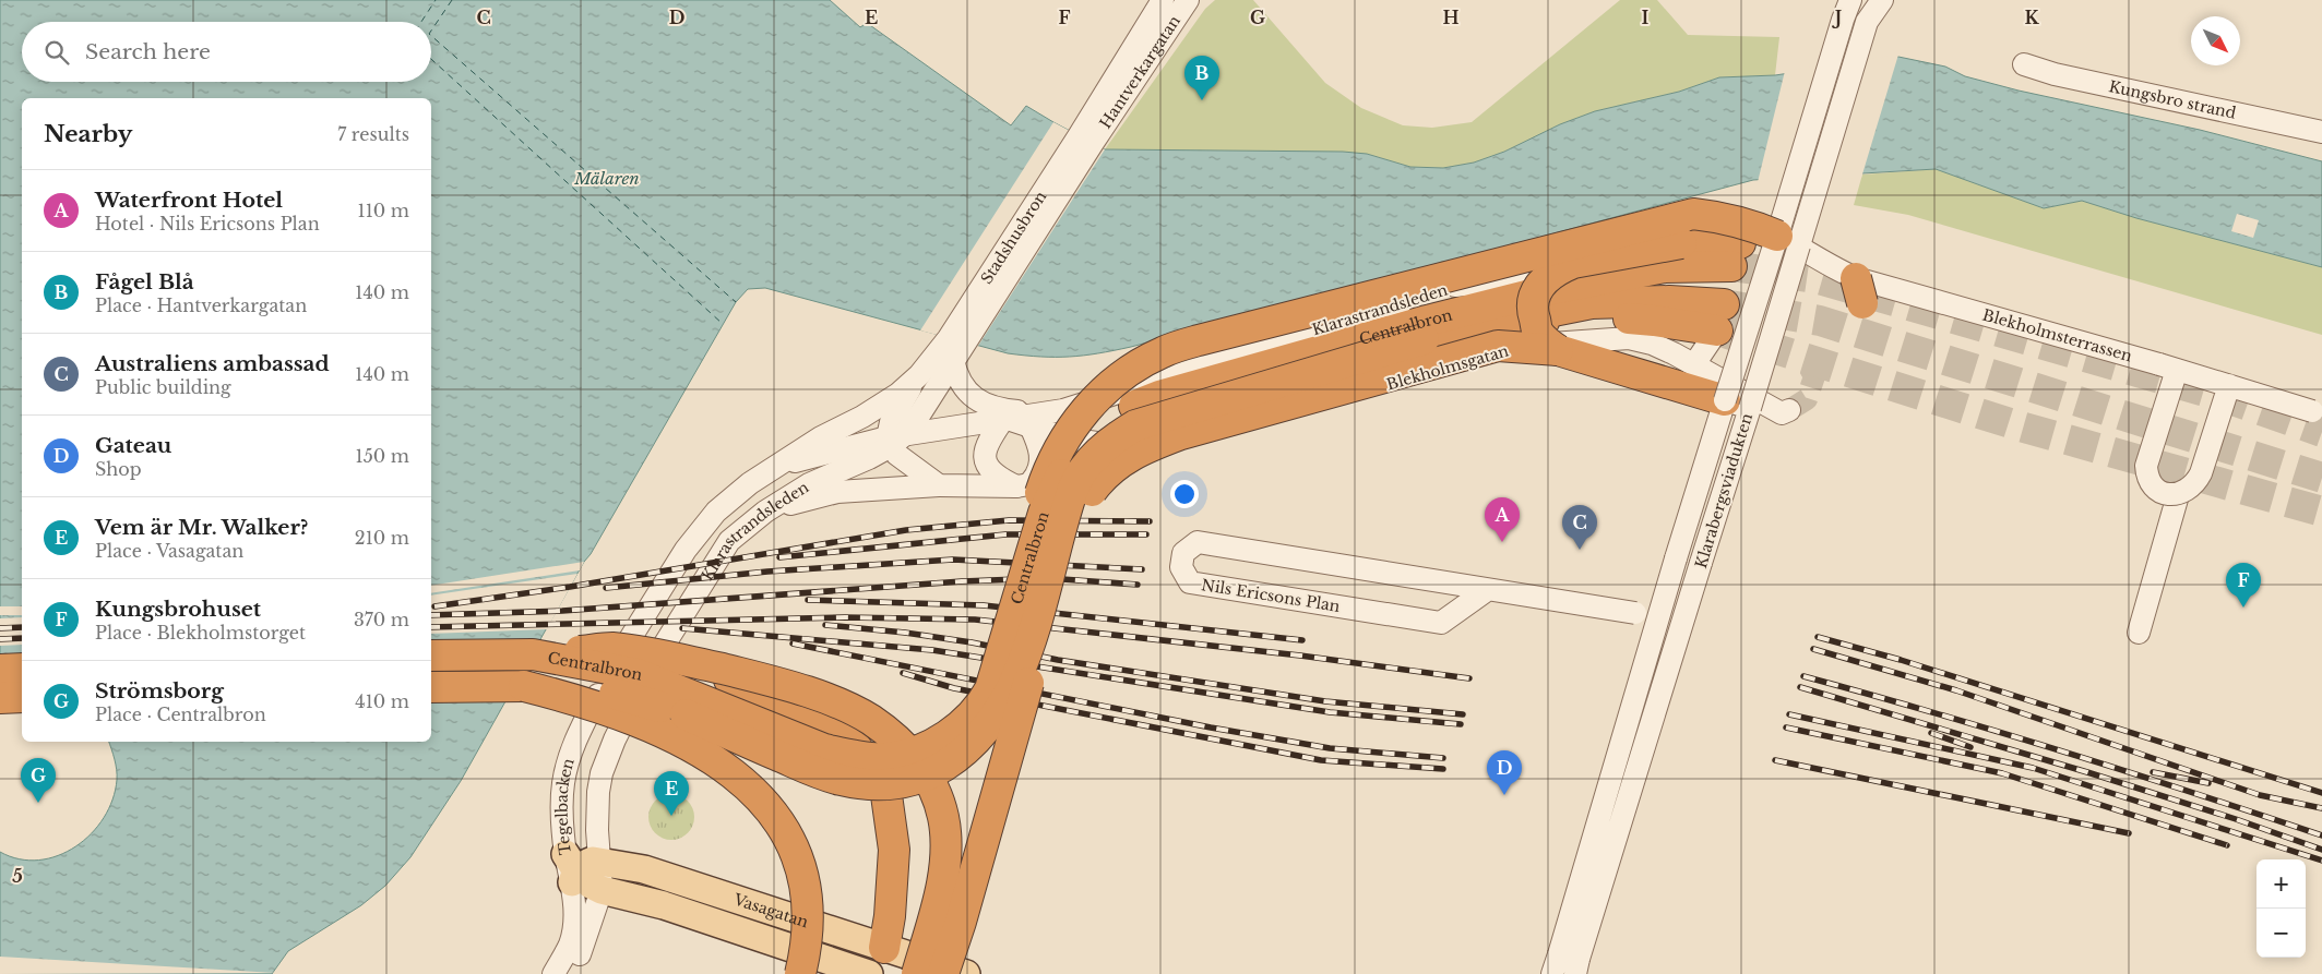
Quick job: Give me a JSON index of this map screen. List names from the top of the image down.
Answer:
{
  "streets": {
    "highway": ["Klarastrandsleden", "Centralbron"],
    "main road": ["Vasagatan"],
    "street": [
      "Hantverkargatan",
      "Kungsbro strand",
      "Stadshusbron",
      "Blekholmsterrassen",
      "Blekholmsgatan",
      "Klarabergsviadukten",
      "Nils Ericsons Plan",
      "Tegelbacken"
    ]
  },
  "crossings": [
    ["Hantverkargatan", "Stadshusbron"],
    ["Stadshusbron", "Klarastrandsleden"],
    ["Klarastrandsleden", "Centralbron"],
    ["Klarastrandsleden", "Blekholmsgatan"],
    ["Klarastrandsleden", "Tegelbacken"],
    ["Blekholmsterrassen", "Klarabergsviadukten"],
    ["Klarabergsviadukten", "Nils Ericsons Plan"],
    ["Tegelbacken", "Vasagatan"]
  ],
  "water": ["Mälaren"],
  "north": "bottom right",
  "page": {
    "search": "Search here",
    "pins": [
      "B",
      "A",
      "C",
      "F",
      "D",
      "G",
      "E"
    ],
    "heading": ["Nearby", "7 results"],
    "list": [
      {
        "mark": "A",
        "name": "Waterfront Hotel",
        "note": "Hotel · Nils Ericsons Plan",
        "value": "110 m"
      },
      {
        "mark": "B",
        "name": "Fågel Blå",
        "note": "Place · Hantverkargatan",
        "value": "140 m"
      },
      {
        "mark": "C",
        "name": "Australiens ambassad",
        "note": "Public building",
        "value": "140 m"
      },
      {
        "mark": "D",
        "name": "Gateau",
        "note": "Shop",
        "value": "150 m"
      },
      {
        "mark": "E",
        "name": "Vem är Mr. Walker?",
        "note": "Place · Vasagatan",
        "value": "210 m"
      },
      {
        "mark": "F",
        "name": "Kungsbrohuset",
        "note": "Place · Blekholmstorget",
        "value": "370 m"
      },
      {
        "mark": "G",
        "name": "Strömsborg",
        "note": "Place · Centralbron",
        "value": "410 m"
      }
    ],
    "map_buttons": ["+", "−"]
  },
  "grid": {
    "columns": [
      "C",
      "D",
      "E",
      "F",
      "G",
      "H",
      "I",
      "J",
      "K"
    ],
    "rows": ["5"]
  }
}
